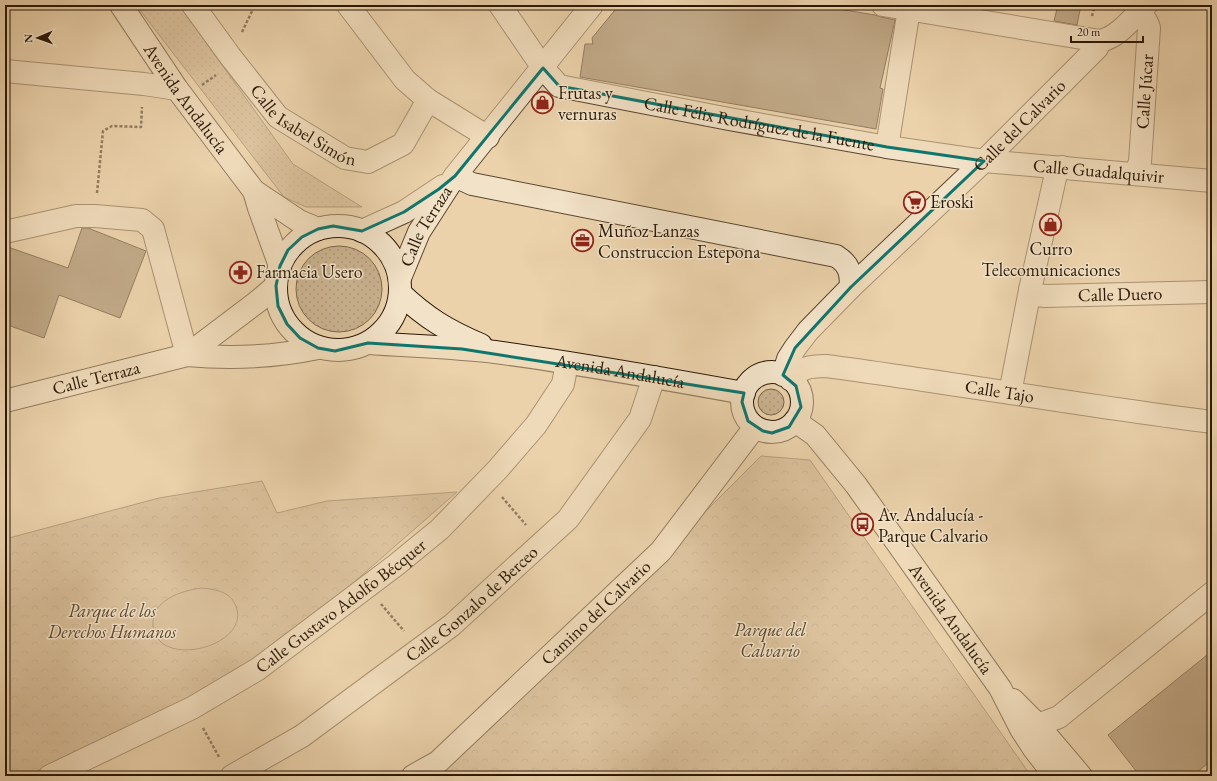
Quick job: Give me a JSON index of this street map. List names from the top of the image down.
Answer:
{
  "streets": {
    "street": [
      "Calle Júcar",
      "Avenida Andalucía",
      "Calle Isabel Simón",
      "Calle Félix Rodríguez de la Fuente",
      "Calle del Calvario",
      "Calle Guadalquivir",
      "Calle Terraza",
      "Calle Duero",
      "Calle Tajo",
      "Calle Gonzalo de Berceo",
      "Calle Gustavo Adolfo Bécquer",
      "Camino del Calvario"
    ]
  },
  "crossings": [
    ["Calle Júcar", "Calle del Calvario"],
    ["Calle Júcar", "Calle Guadalquivir"],
    ["Avenida Andalucía", "Calle del Calvario"],
    ["Avenida Andalucía", "Calle Terraza"],
    ["Avenida Andalucía", "Calle Tajo"],
    ["Avenida Andalucía", "Calle Gonzalo de Berceo"],
    ["Avenida Andalucía", "Calle Gustavo Adolfo Bécquer"],
    ["Avenida Andalucía", "Camino del Calvario"],
    ["Calle Félix Rodríguez de la Fuente", "Calle del Calvario"],
    ["Calle Félix Rodríguez de la Fuente", "Calle Guadalquivir"],
    ["Calle Félix Rodríguez de la Fuente", "Calle Terraza"],
    ["Calle del Calvario", "Calle Guadalquivir"],
    ["Calle del Calvario", "Calle Tajo"],
    ["Calle del Calvario", "Camino del Calvario"],
    ["Calle Tajo", "Camino del Calvario"]
  ],
  "parks": ["Parque de los Derechos Humanos", "Parque del Calvario"],
  "places": {
    "shop": ["Frutas y vernuras", "Curro Telecomunicaciones"],
    "supermarket": ["Eroski"],
    "office": ["Muñoz Lanzas Construccion Estepona"],
    "pharmacy": ["Farmacia Usero"],
    "bus stop": ["Av. Andalucía - Parque Calvario"]
  },
  "scale_bar": "20 m",
  "north": "left"
}
